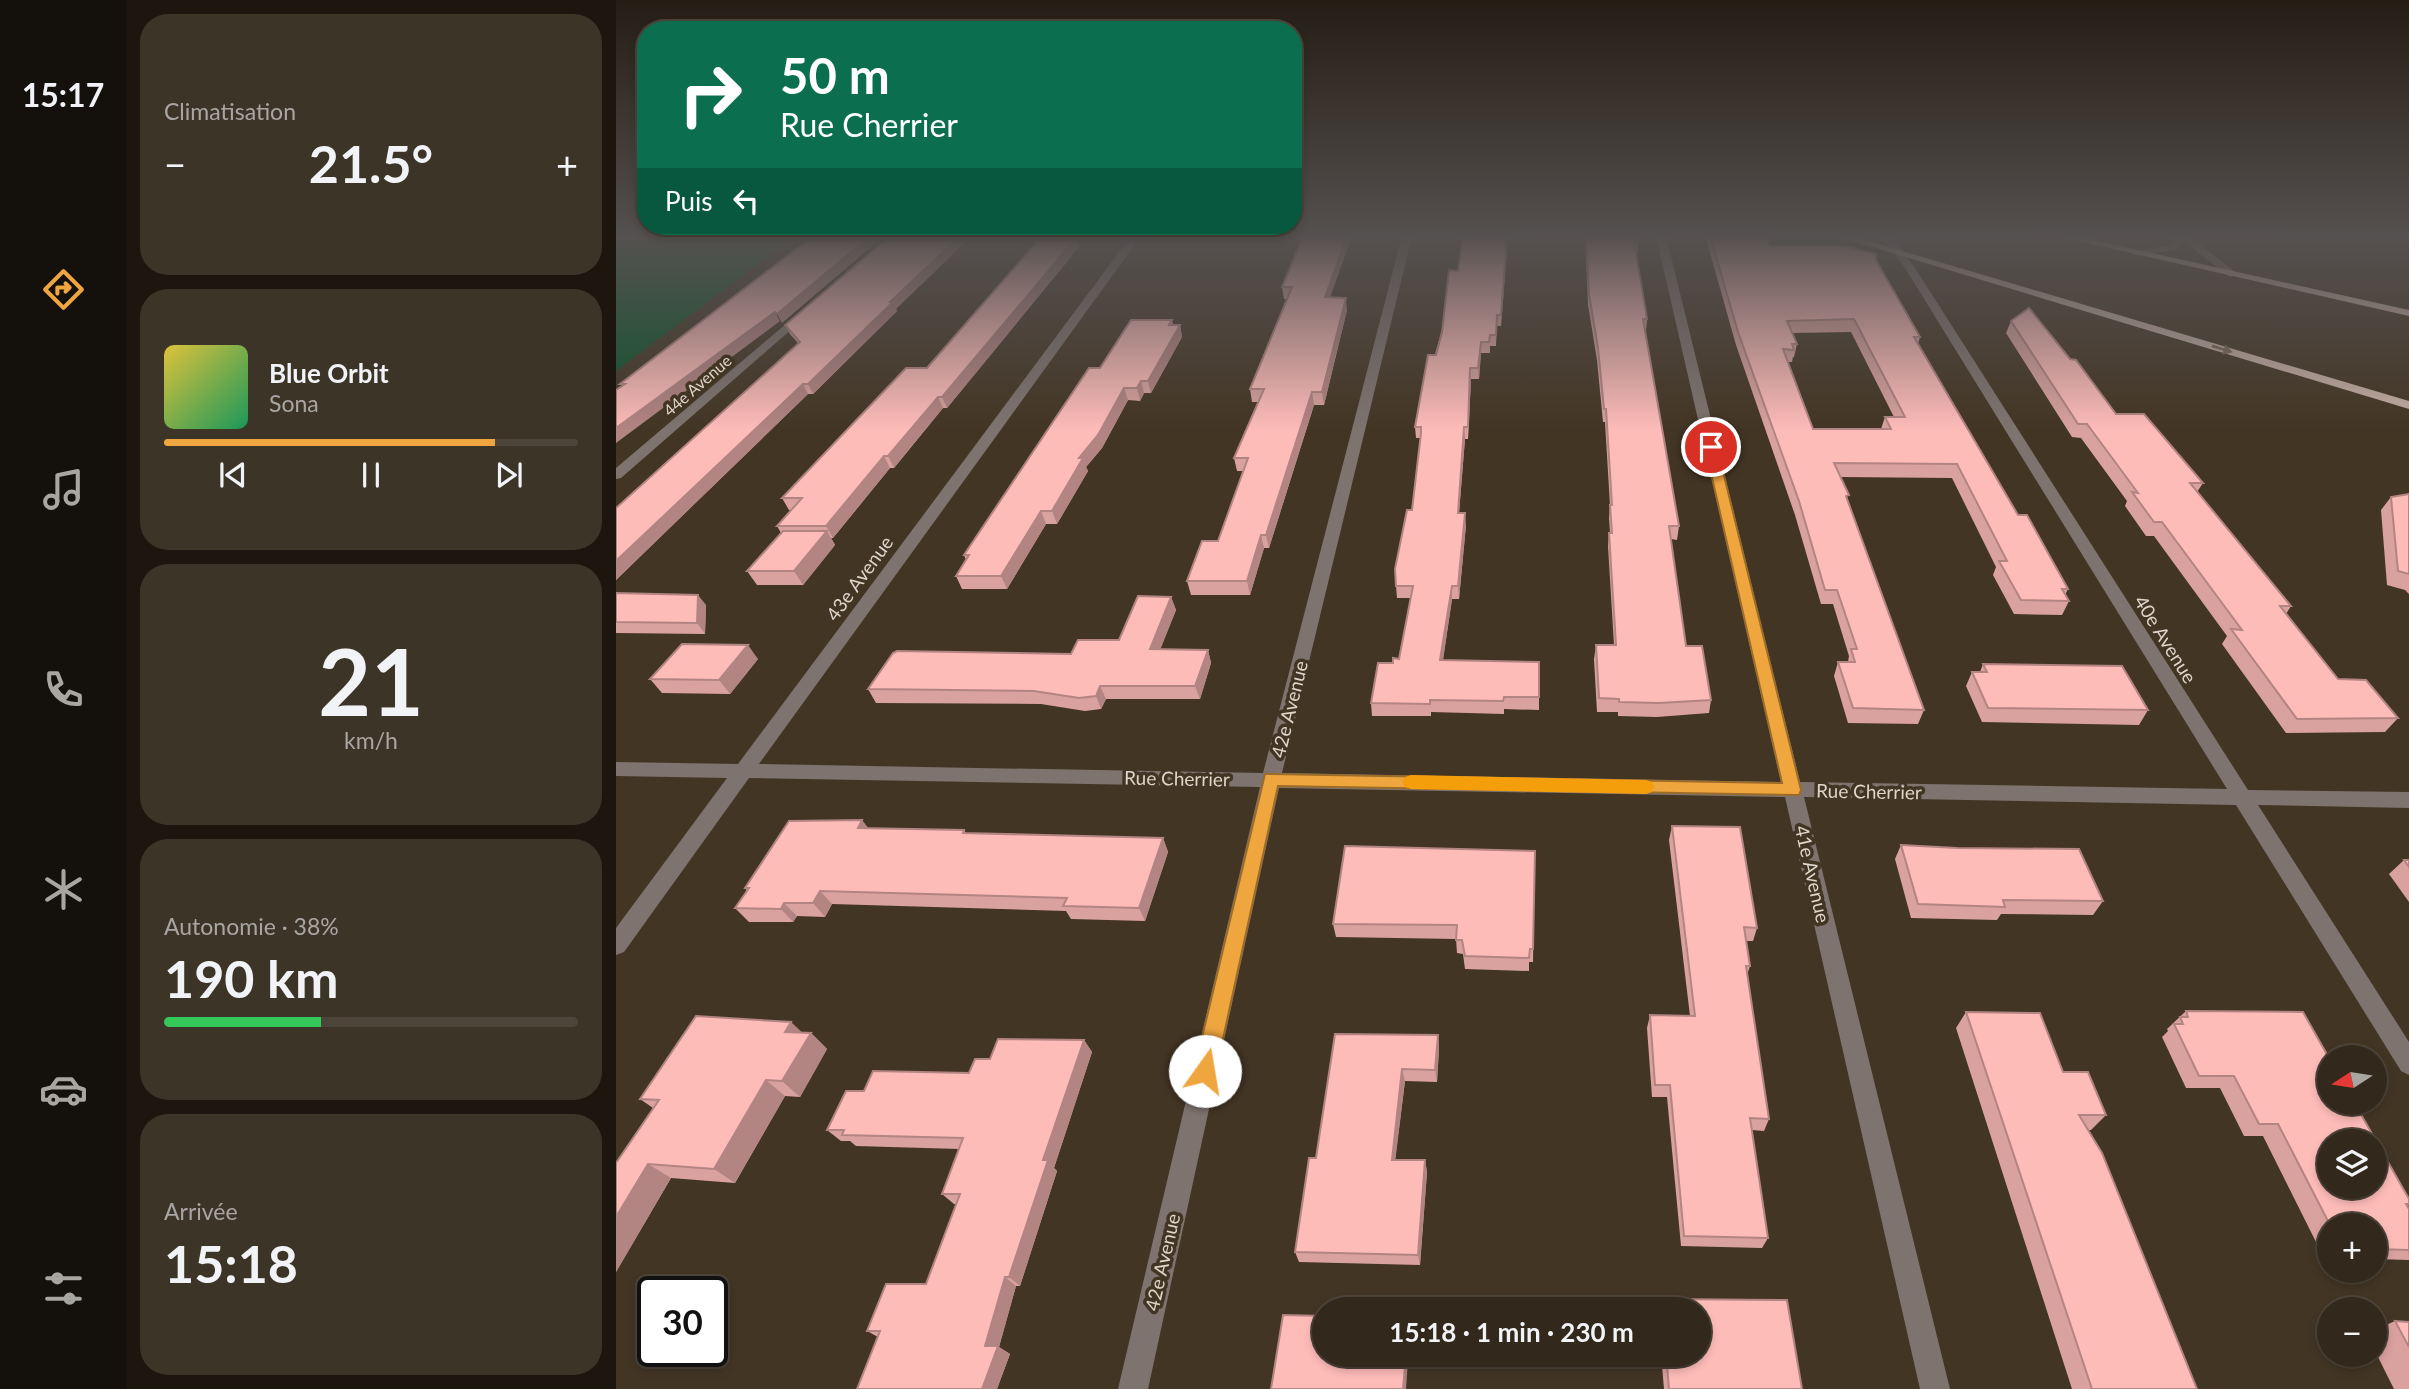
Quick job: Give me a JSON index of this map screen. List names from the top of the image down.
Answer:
{
  "streets": {
    "street": [
      "44e Avenue",
      "43e Avenue",
      "40e Avenue",
      "42e Avenue",
      "Rue Cherrier",
      "41e Avenue"
    ]
  },
  "crossings": [
    ["43e Avenue", "Rue Cherrier"],
    ["40e Avenue", "Rue Cherrier"],
    ["42e Avenue", "Rue Cherrier"],
    ["Rue Cherrier", "41e Avenue"]
  ],
  "north": "left",
  "page": {
    "tabs": "15:17",
    "tile": [
      "Climatisation",
      ["21", "km/h"],
      ["Autonomie · 38%", "190 km"],
      ["Arrivée", "15:18"]
    ],
    "turn": ["50 m", "Rue Cherrier"],
    "heat": ["−", "21.5°", "+"],
    "then": "Puis",
    "song": ["Blue Orbit", "Sona"],
    "map_buttons": ["+", "−"],
    "limit": "30",
    "trip": "15:18 · 1 min · 230 m"
  }
}
